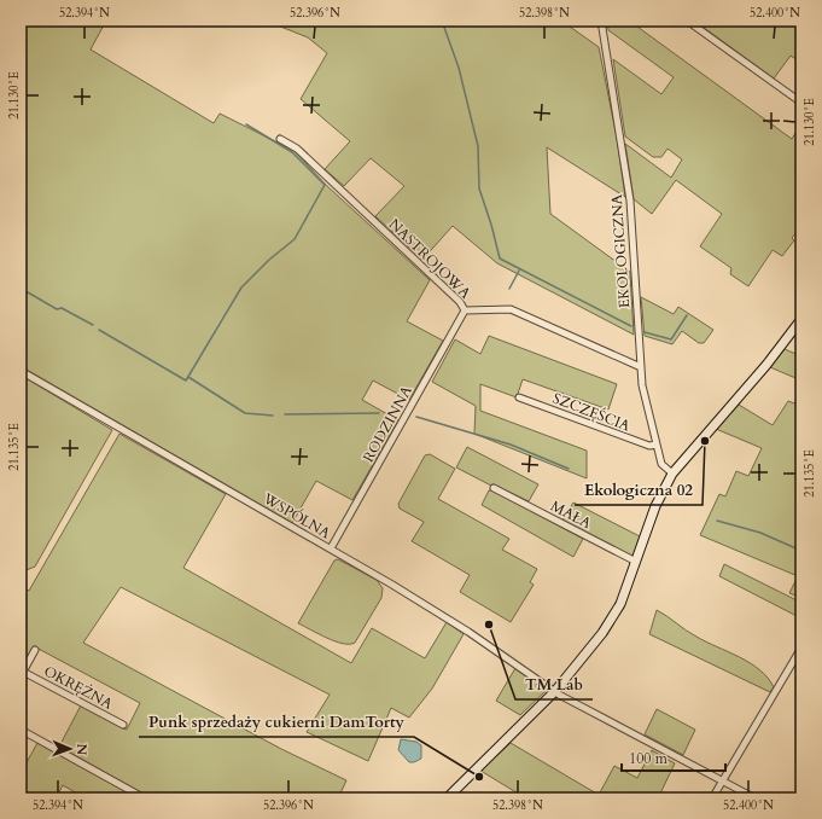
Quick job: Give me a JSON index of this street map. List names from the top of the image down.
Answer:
{
  "streets": {
    "street": [
      "EKOLOGICZNA",
      "NASTROJOWA",
      "SZCZĘŚCIA",
      "RODZINNA",
      "MAŁA",
      "WSPÓLNA",
      "OKRĘŻNA"
    ]
  },
  "crossings": [
    ["EKOLOGICZNA", "NASTROJOWA"],
    ["EKOLOGICZNA", "SZCZĘŚCIA"],
    ["NASTROJOWA", "RODZINNA"],
    ["RODZINNA", "WSPÓLNA"]
  ],
  "places": ["Ekologiczna 02", "TM Lab", "Punk sprzedaży cukierni DamTorty"],
  "scale_bar": "100 m",
  "north": "right",
  "coordinates": [
    "52.394°N",
    "52.396°N",
    "52.398°N",
    "52.400°N",
    "21.130°E",
    "21.135°E"
  ]
}
